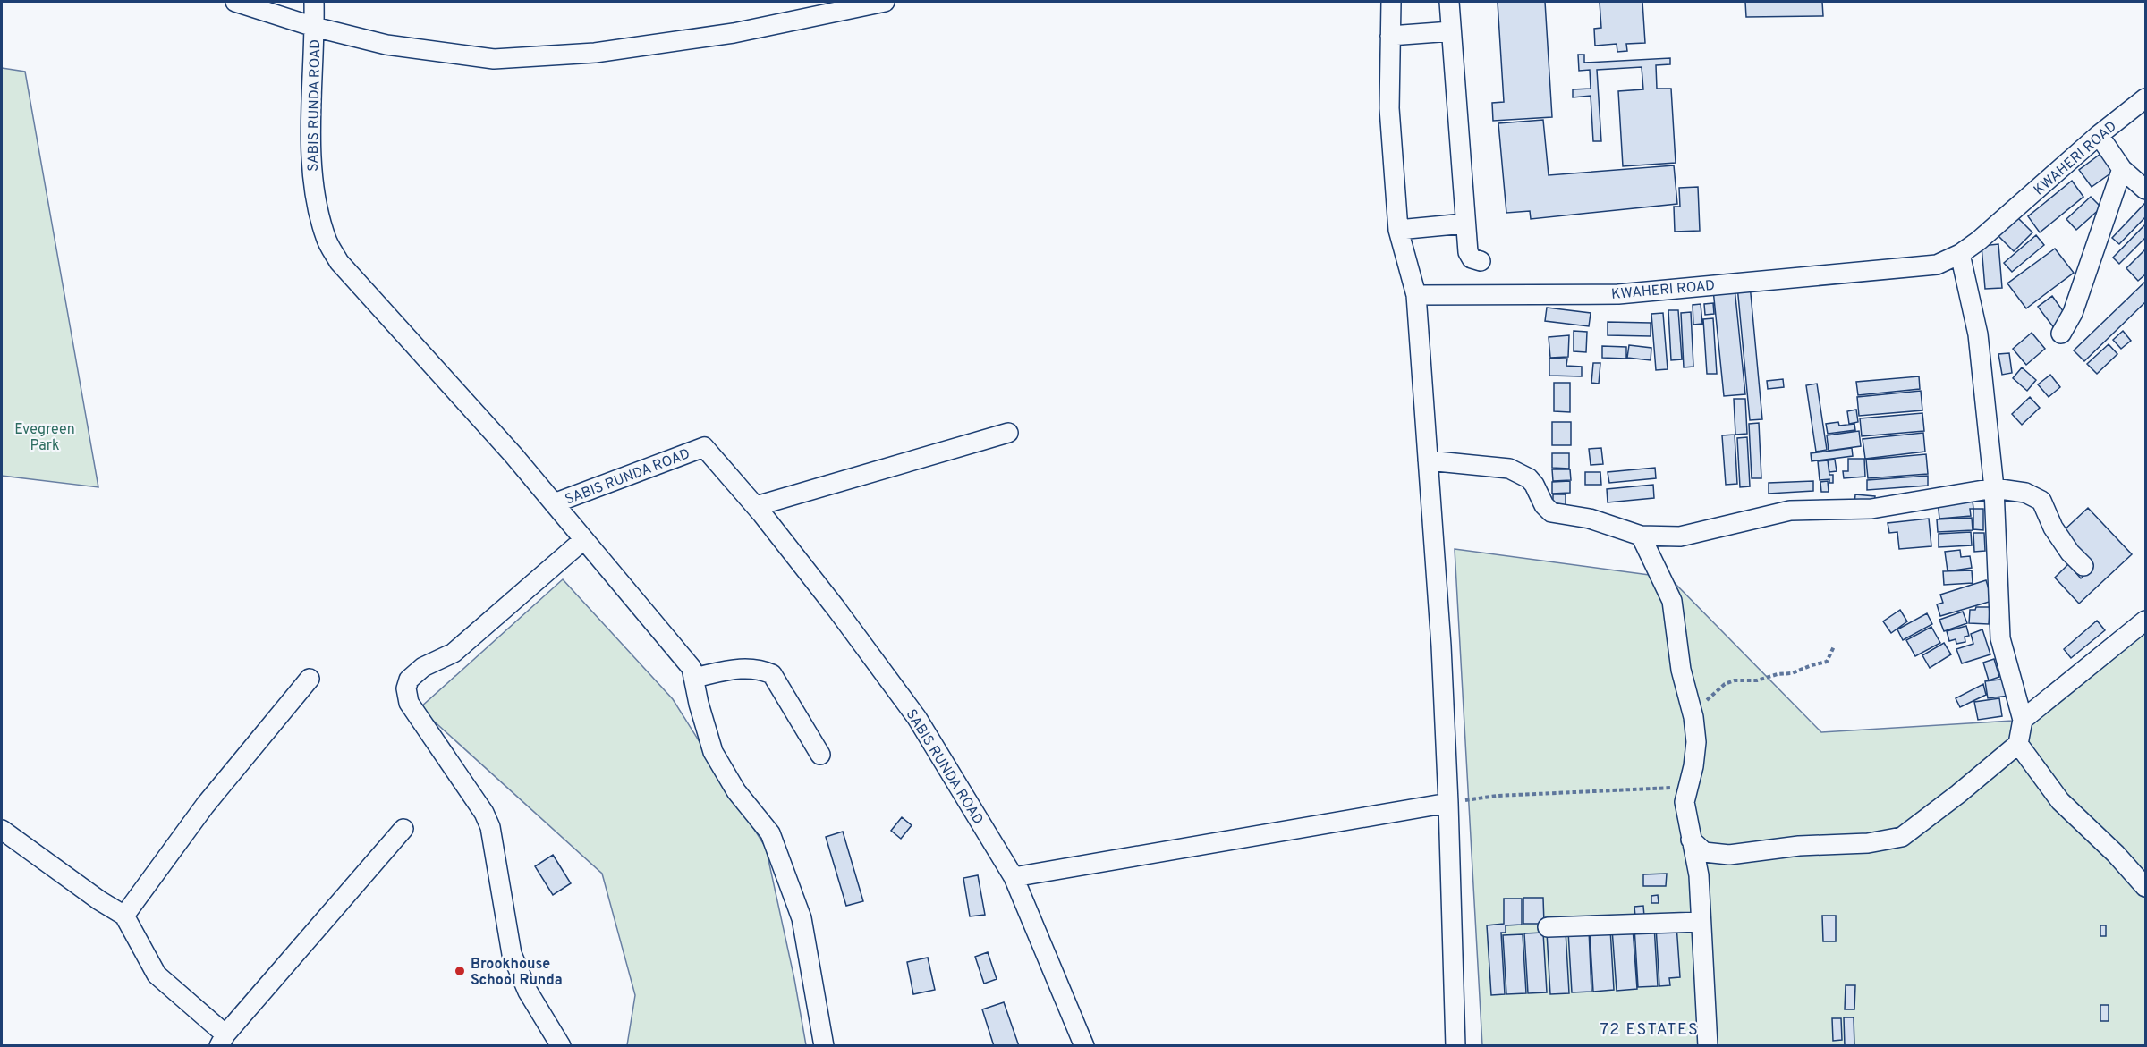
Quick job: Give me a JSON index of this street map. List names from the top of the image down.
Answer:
{
  "streets": {
    "street": ["SABIS RUNDA ROAD", "KWAHERI ROAD"]
  },
  "districts": ["72 ESTATES"],
  "parks": ["Evegreen Park"],
  "places": ["Brookhouse School Runda"]
}
